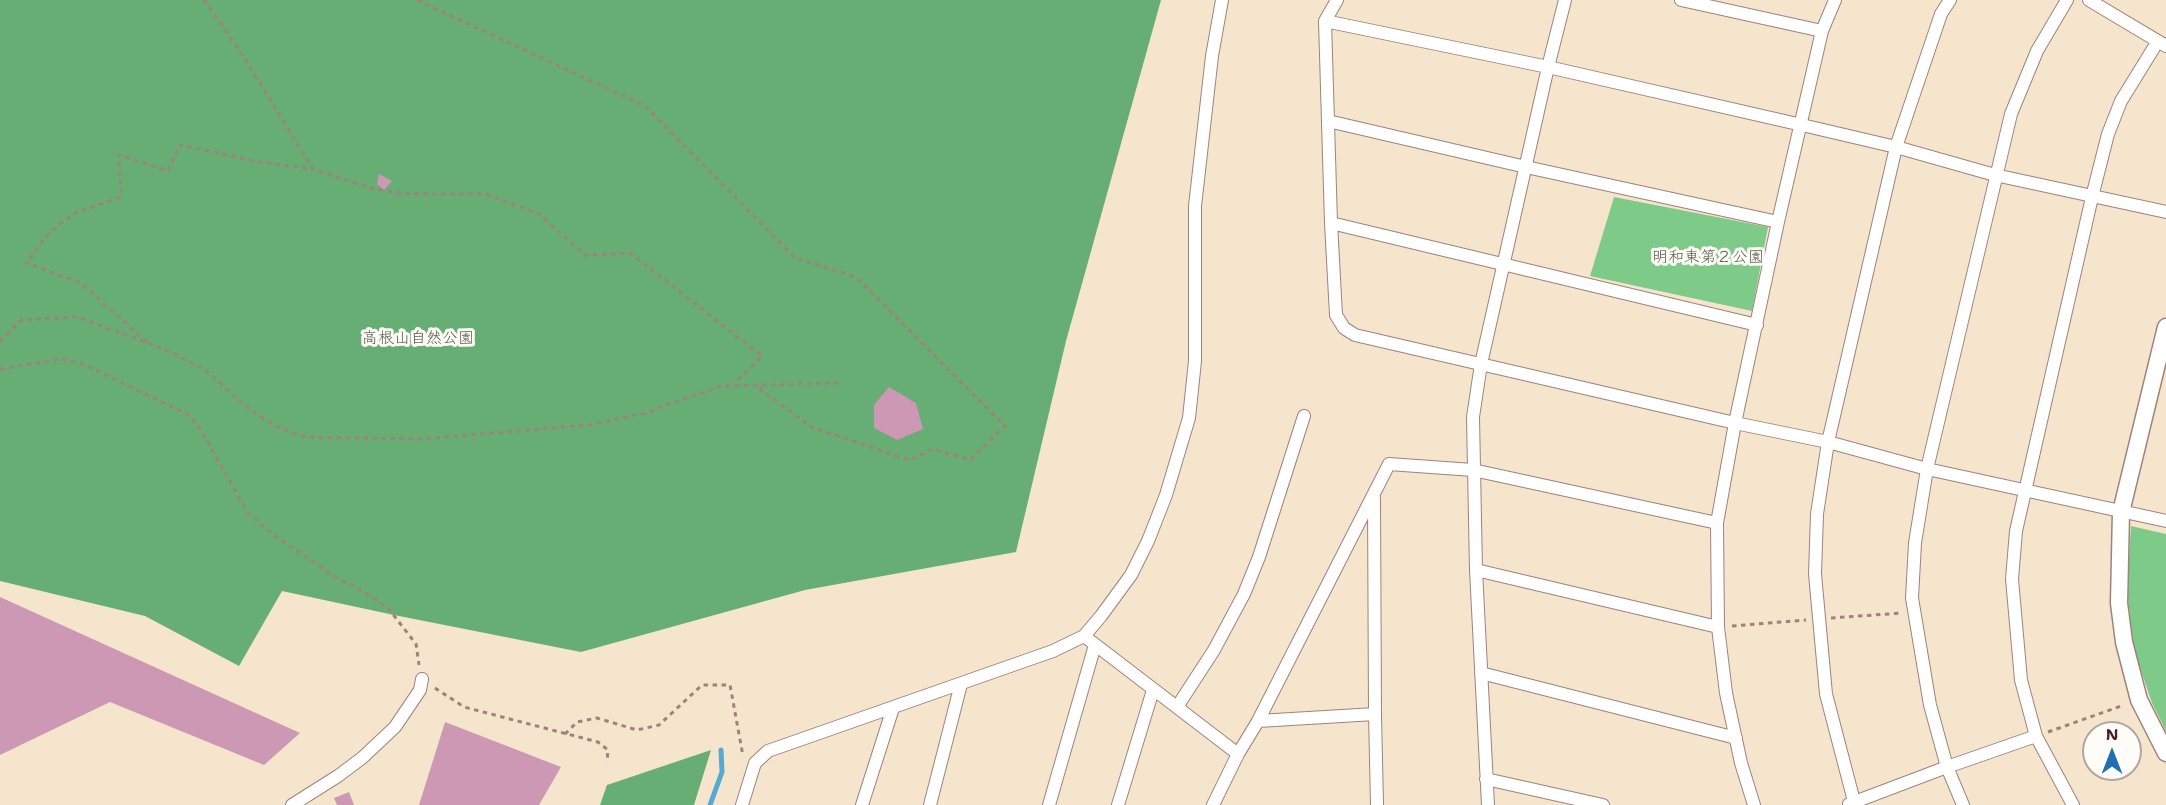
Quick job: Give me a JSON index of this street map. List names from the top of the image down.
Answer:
{
  "parks": ["明和東第２公園", "高根山自然公園"],
  "north": "top"
}
